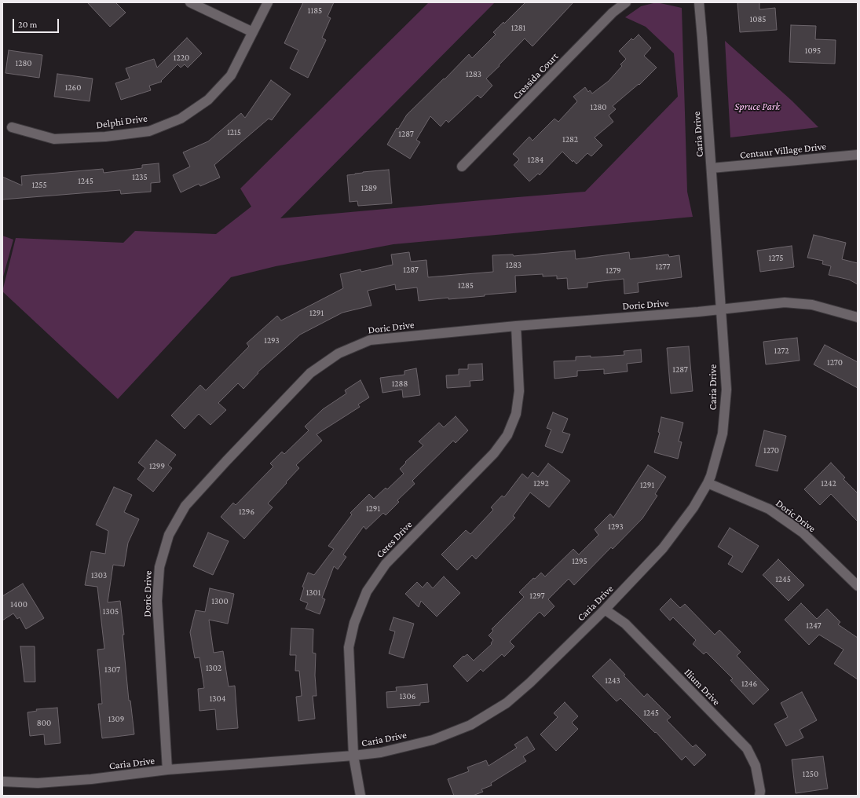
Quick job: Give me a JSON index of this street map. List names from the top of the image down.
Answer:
{
  "streets": {
    "street": [
      "Cressida Court",
      "Delphi Drive",
      "Caria Drive",
      "Centaur Village Drive",
      "Doric Drive",
      "Ceres Drive",
      "Ilium Drive"
    ]
  },
  "crossings": [
    ["Caria Drive", "Centaur Village Drive"],
    ["Caria Drive", "Doric Drive"],
    ["Caria Drive", "Ceres Drive"],
    ["Caria Drive", "Ilium Drive"],
    ["Doric Drive", "Ceres Drive"]
  ],
  "parks": ["Spruce Park"],
  "house_numbers": [
    "1185",
    "1085",
    "1281",
    "1095",
    "1220",
    "1280",
    "1283",
    "1260",
    "1280",
    "1215",
    "1287",
    "1282",
    "1284",
    "1235",
    "1245",
    "1255",
    "1289",
    "1275",
    "1283",
    "1277",
    "1287",
    "1279",
    "1285",
    "1291",
    "1293",
    "1272",
    "1270",
    "1287",
    "1288",
    "1270",
    "1299",
    "1292",
    "1242",
    "1291",
    "1291",
    "1296",
    "1293",
    "1295",
    "1303",
    "1245",
    "1301",
    "1297",
    "1300",
    "1400",
    "1305",
    "1247",
    "1302",
    "1307",
    "1243",
    "1246",
    "1306",
    "1304",
    "1245",
    "1309",
    "800",
    "1250"
  ],
  "scale_bar": "20 m"
}
